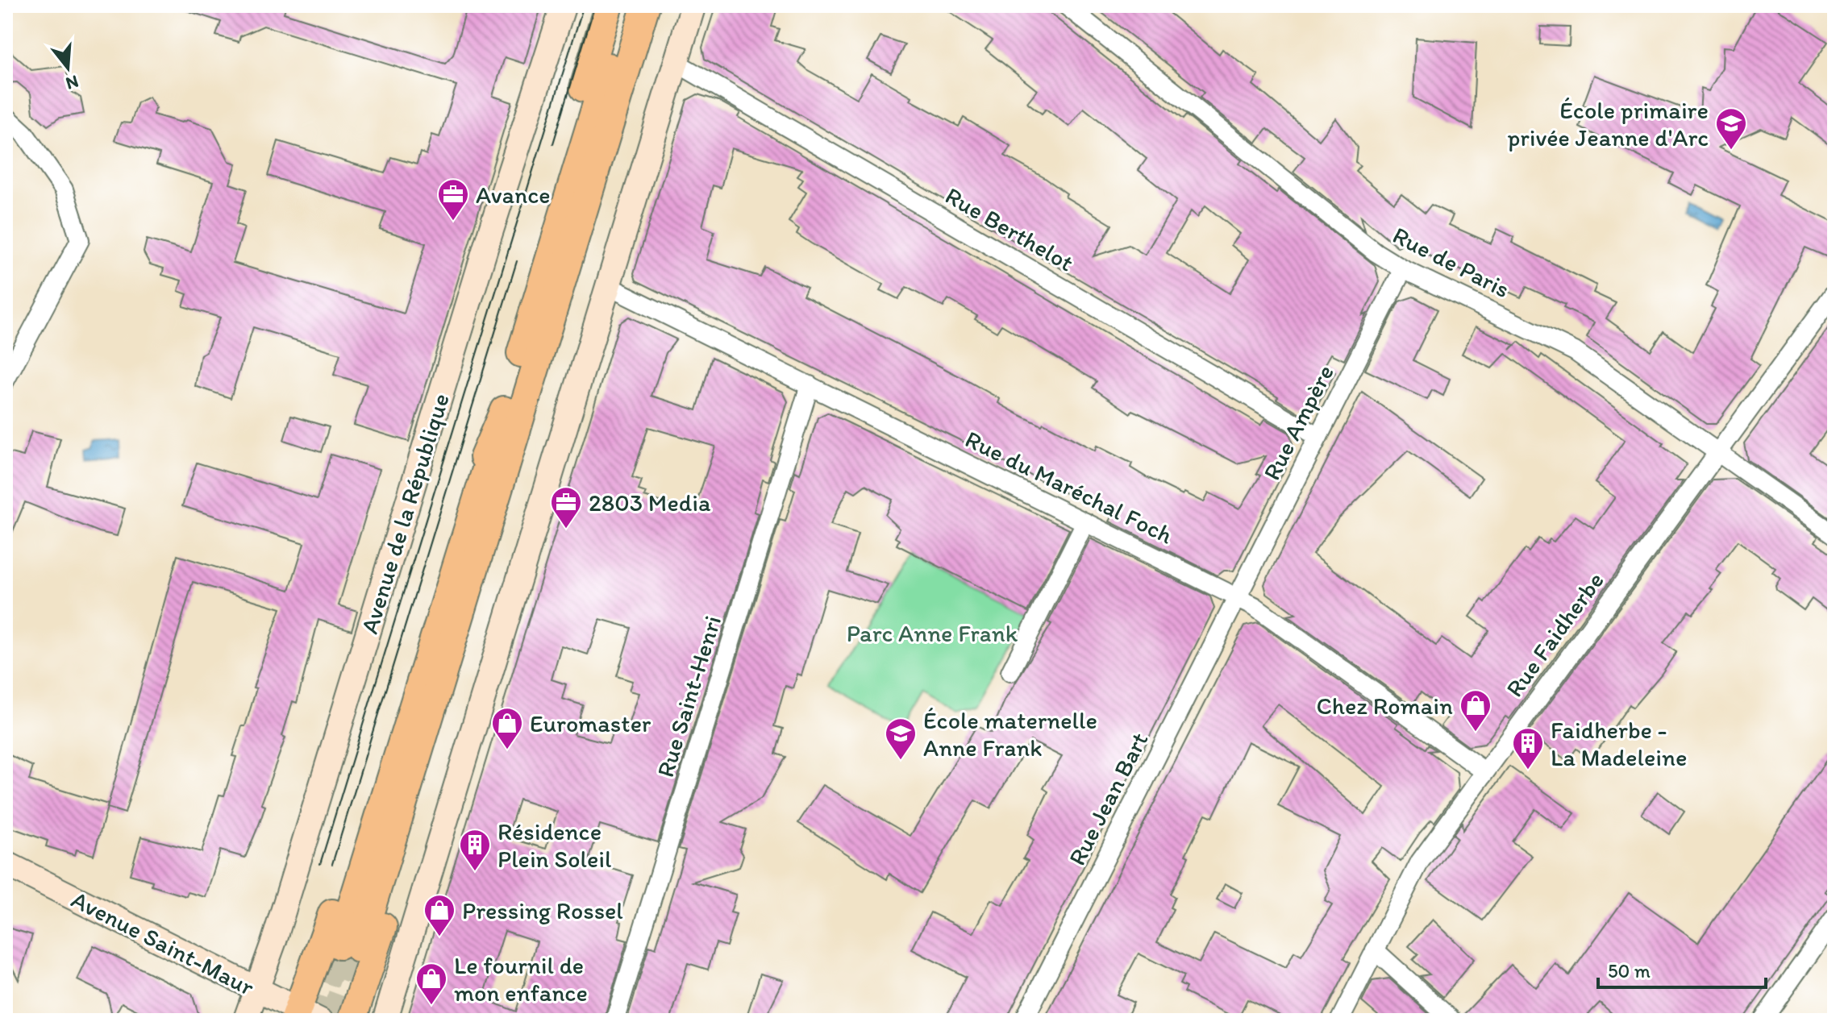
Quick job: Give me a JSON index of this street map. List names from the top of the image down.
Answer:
{
  "streets": {
    "street": [
      "Rue Berthelot",
      "Rue de Paris",
      "Rue Ampère",
      "Rue du Maréchal Foch",
      "Avenue de la République",
      "Rue Faidherbe",
      "Rue Saint-Henri",
      "Rue Jean Bart",
      "Avenue Saint-Maur"
    ]
  },
  "crossings": [
    ["Rue Berthelot", "Rue Ampère"],
    ["Rue de Paris", "Rue Ampère"],
    ["Rue de Paris", "Rue Faidherbe"],
    ["Rue Ampère", "Rue du Maréchal Foch"],
    ["Rue Ampère", "Rue Jean Bart"],
    ["Rue du Maréchal Foch", "Rue Faidherbe"],
    ["Rue du Maréchal Foch", "Rue Saint-Henri"],
    ["Rue du Maréchal Foch", "Rue Jean Bart"],
    ["Avenue de la République", "Avenue Saint-Maur"]
  ],
  "parks": ["Parc Anne Frank"],
  "places": {
    "school or university": ["École primaire privée Jeanne d'Arc", "École maternelle Anne Frank"],
    "office": ["Avance", "2803 Media"],
    "shop": [
      "Chez Romain",
      "Euromaster",
      "Pressing Rossel",
      "Le fournil de mon enfance"
    ],
    "building": ["Faidherbe - La Madeleine", "Résidence Plein Soleil"]
  },
  "scale_bar": "50 m",
  "north": "bottom"
}
